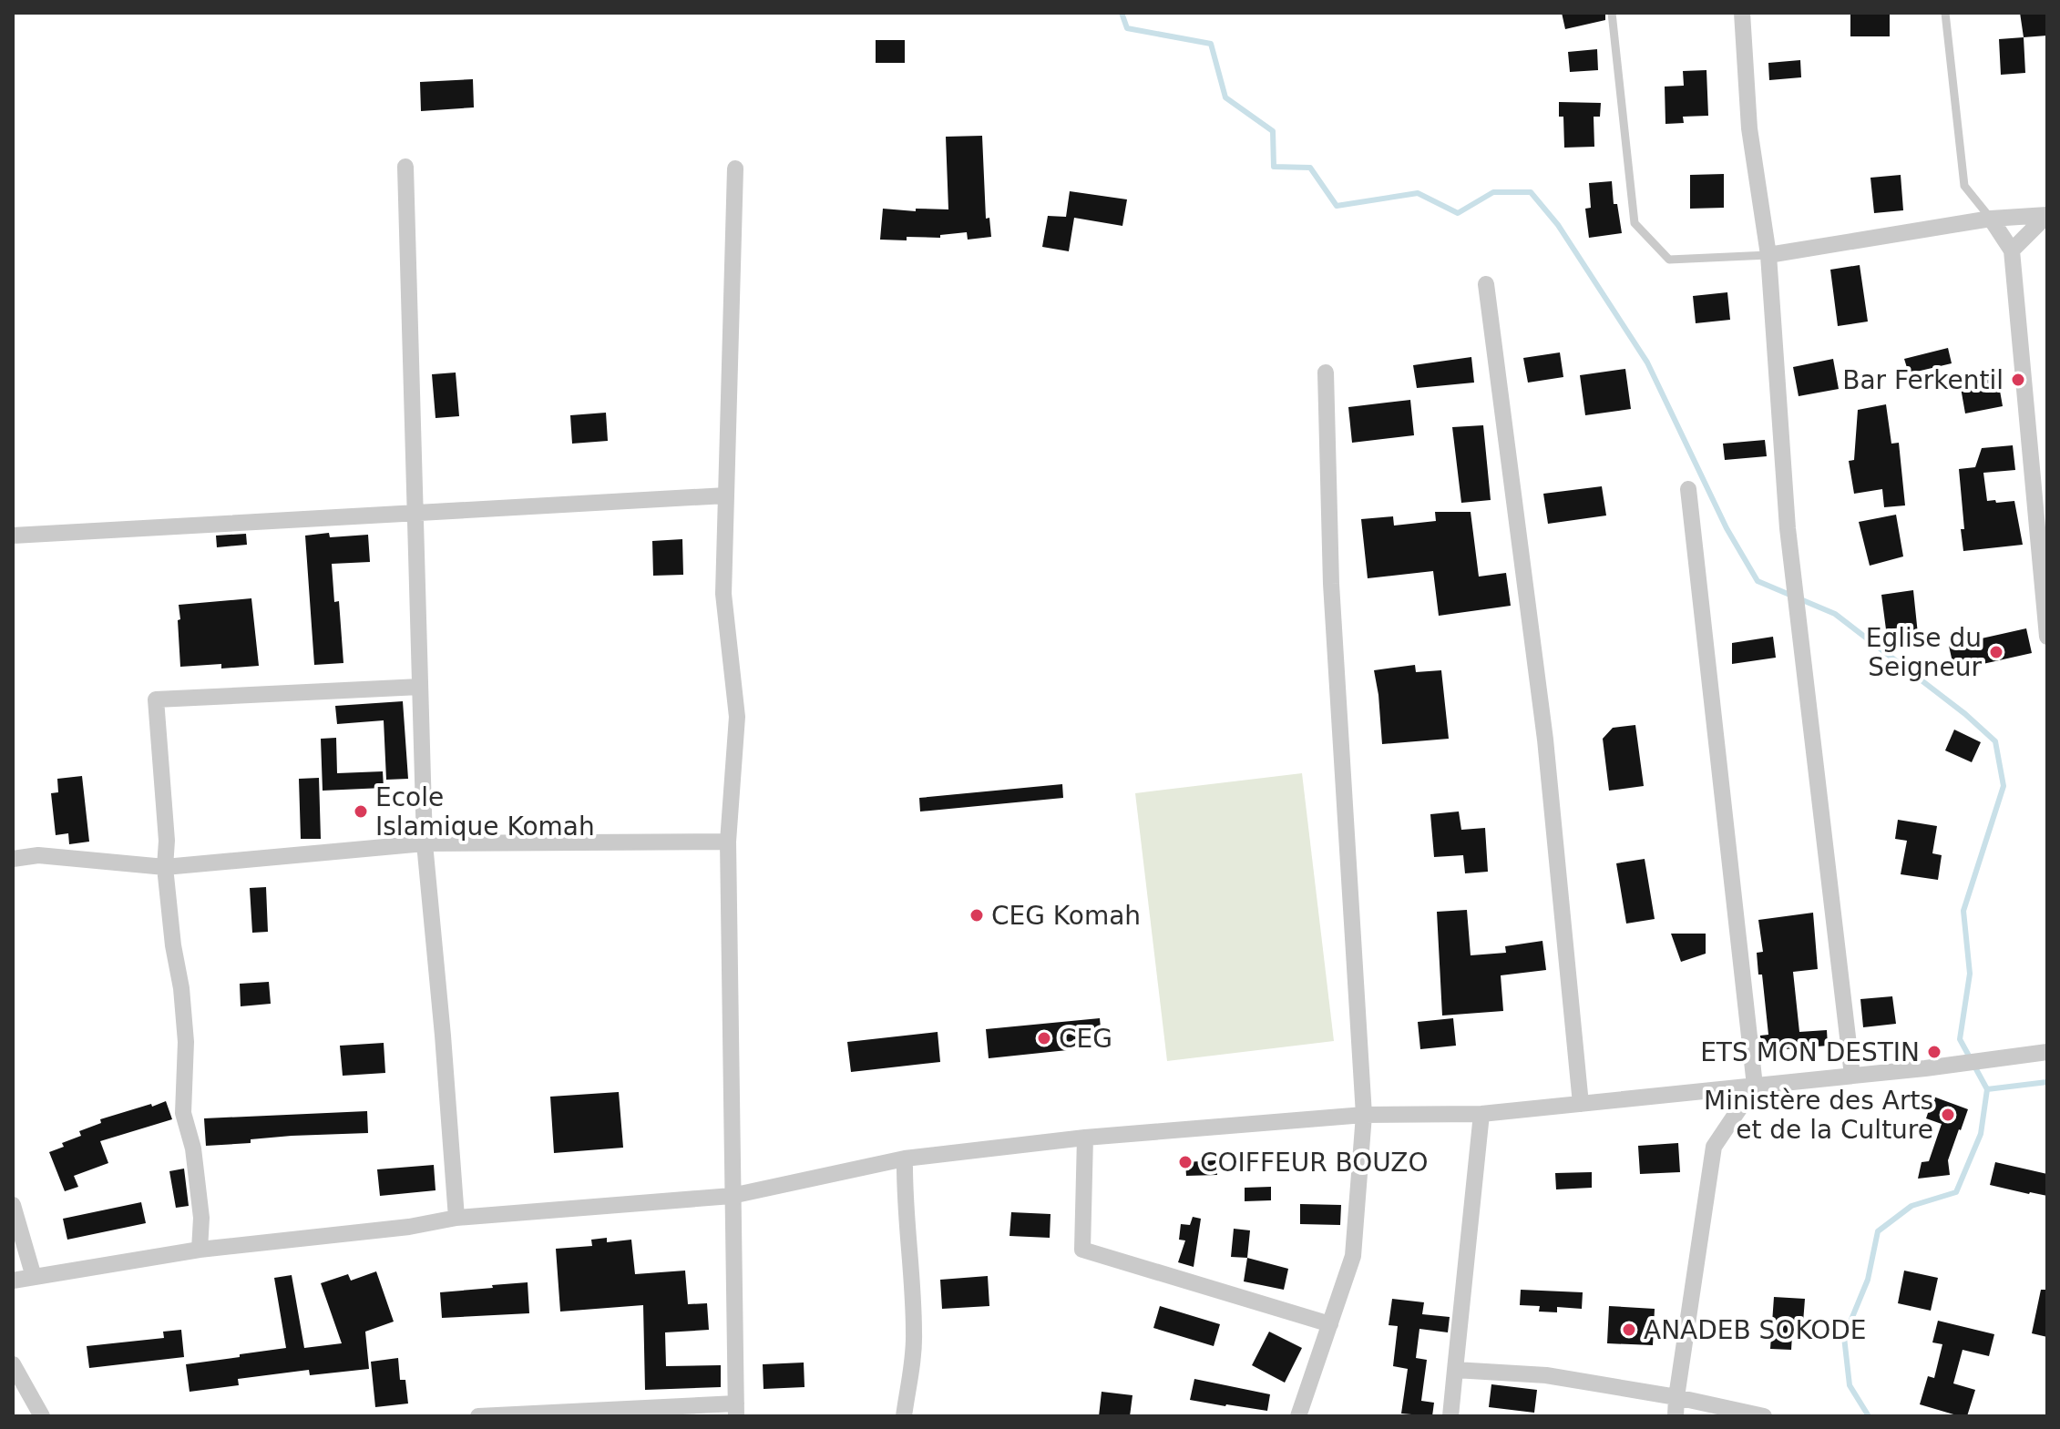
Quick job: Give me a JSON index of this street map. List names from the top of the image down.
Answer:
{
  "places": [
    "Bar Ferkentil",
    "Eglise du Seigneur",
    "Ecole Islamique Komah",
    "CEG Komah",
    "CEG",
    "ETS MON DESTIN",
    "Ministère des Arts et de la Culture",
    "COIFFEUR BOUZO",
    "ANADEB SOKODE"
  ]
}
